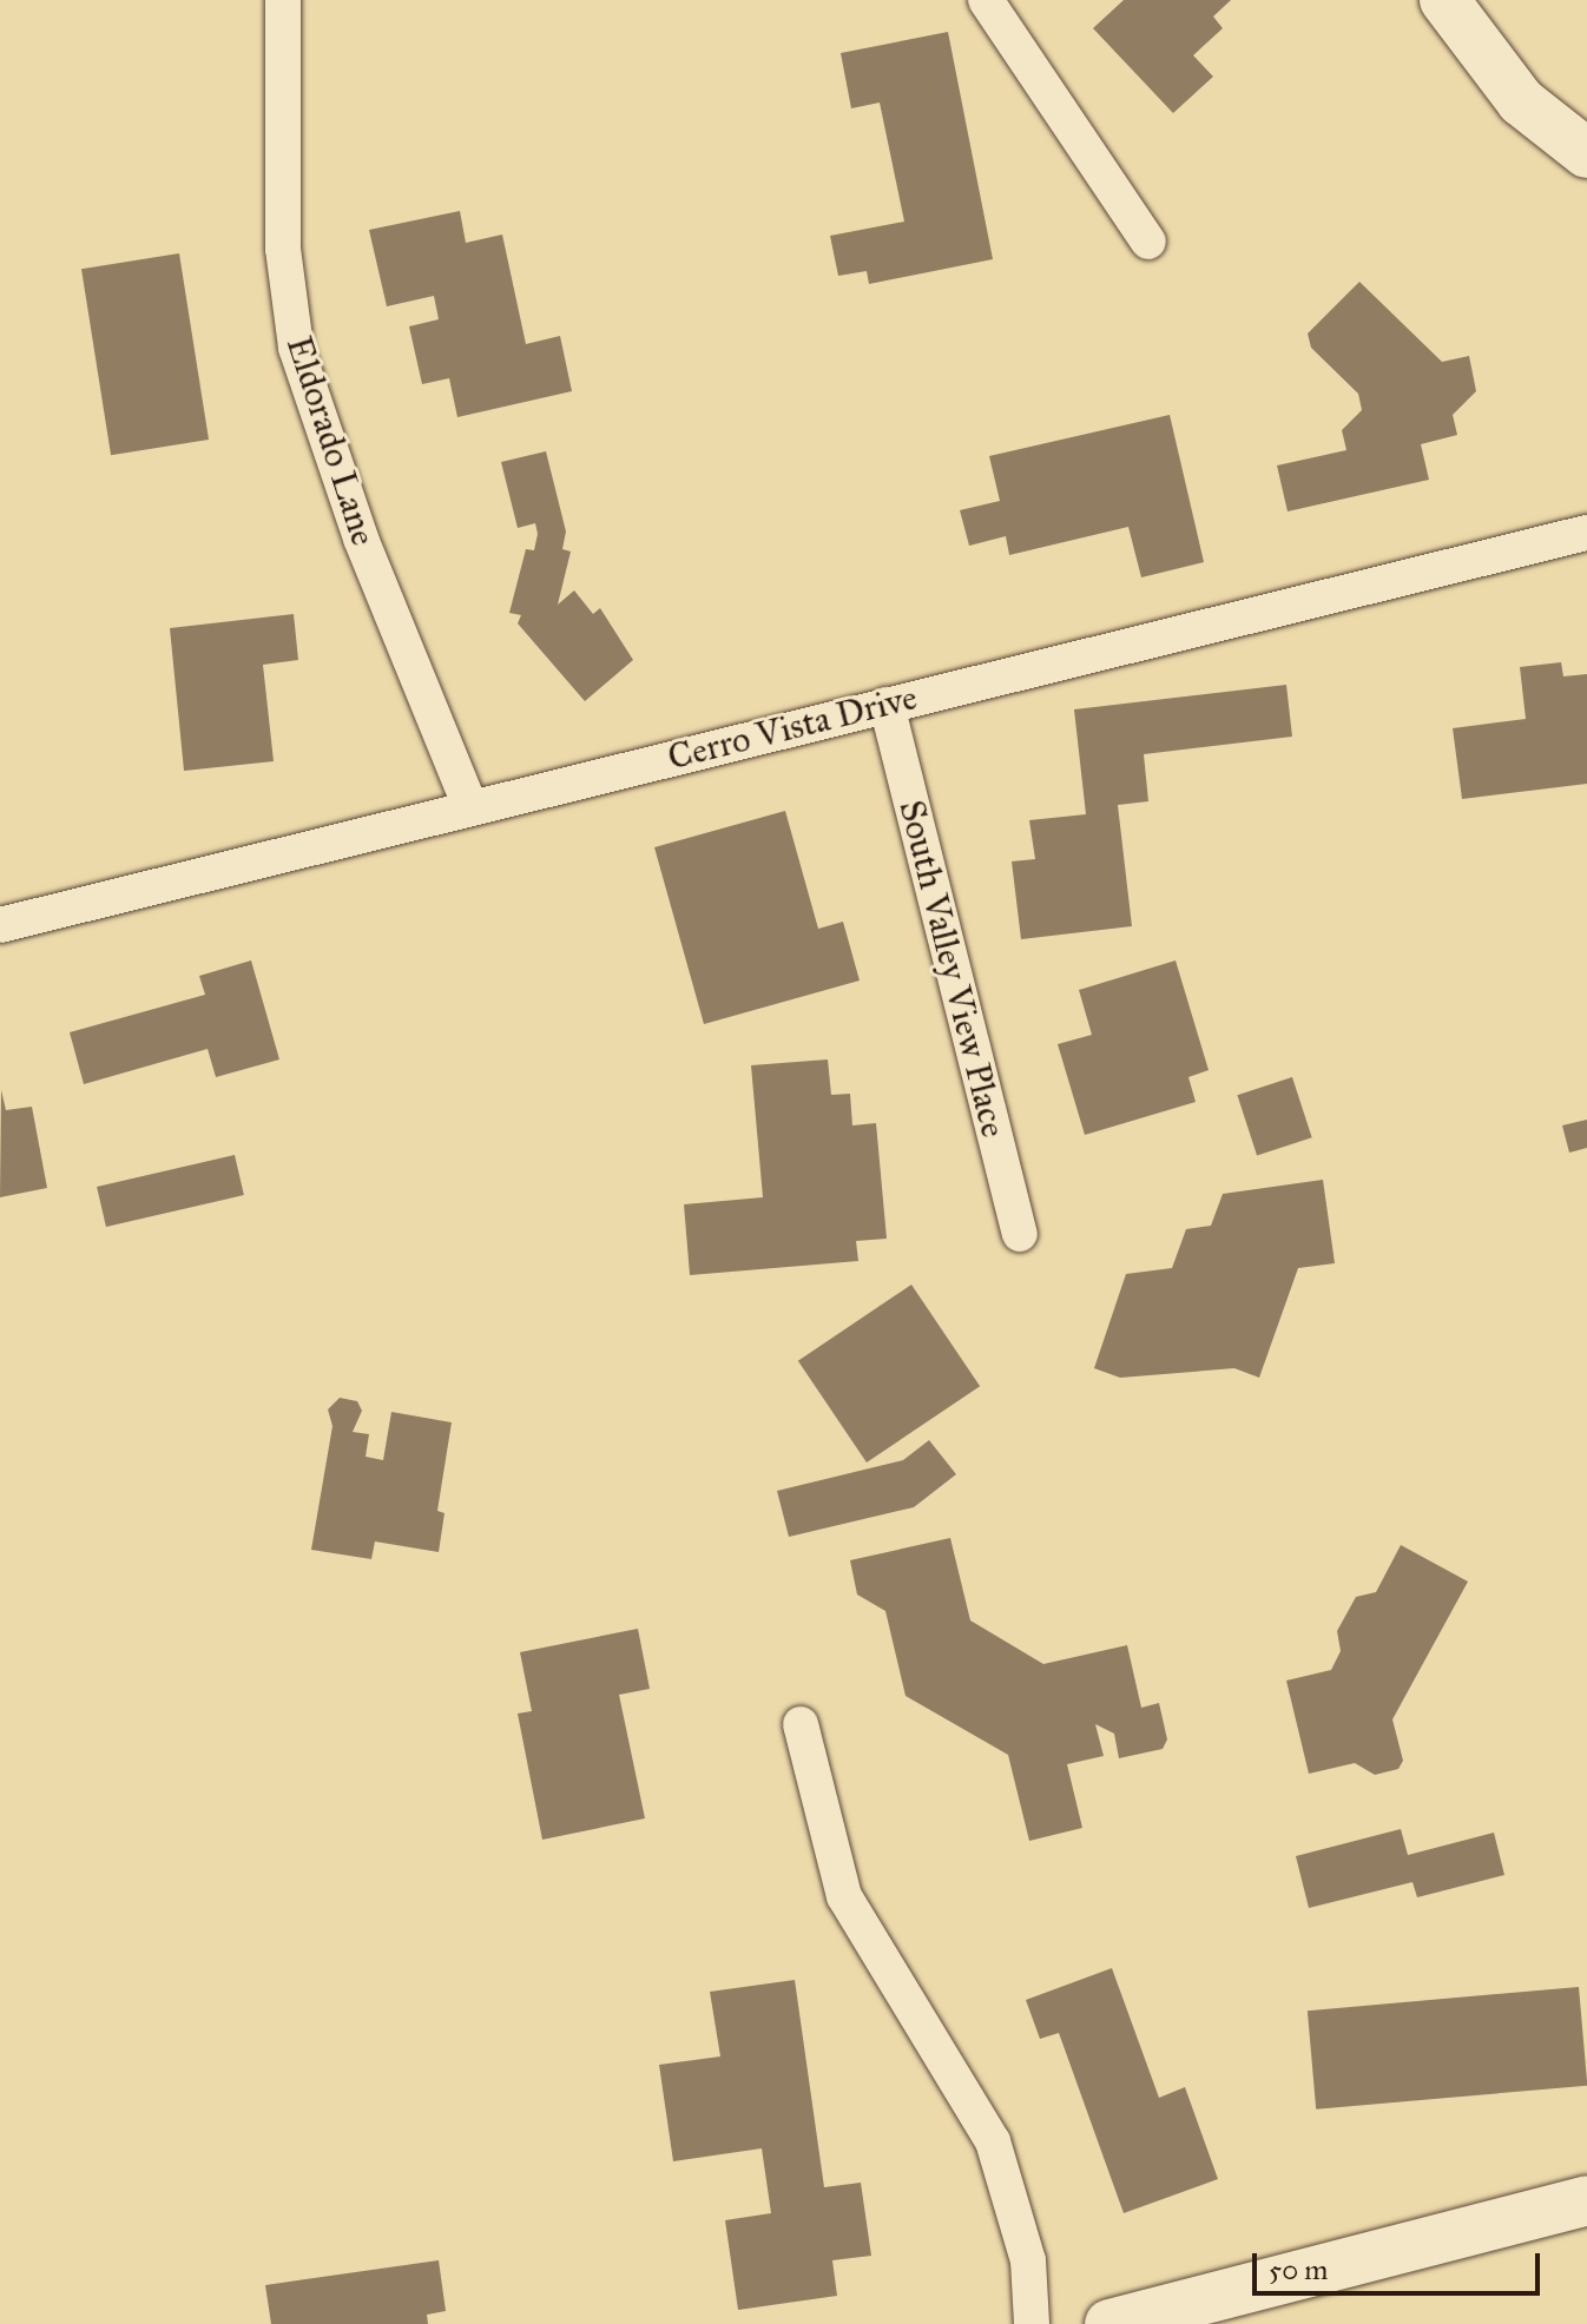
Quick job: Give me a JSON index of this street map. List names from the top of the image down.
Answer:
{
  "streets": {
    "street": ["Eldorado Lane", "Cerro Vista Drive", "South Valley View Place"]
  },
  "crossings": [
    ["Eldorado Lane", "Cerro Vista Drive"],
    ["Cerro Vista Drive", "South Valley View Place"]
  ],
  "scale_bar": "50 m"
}
